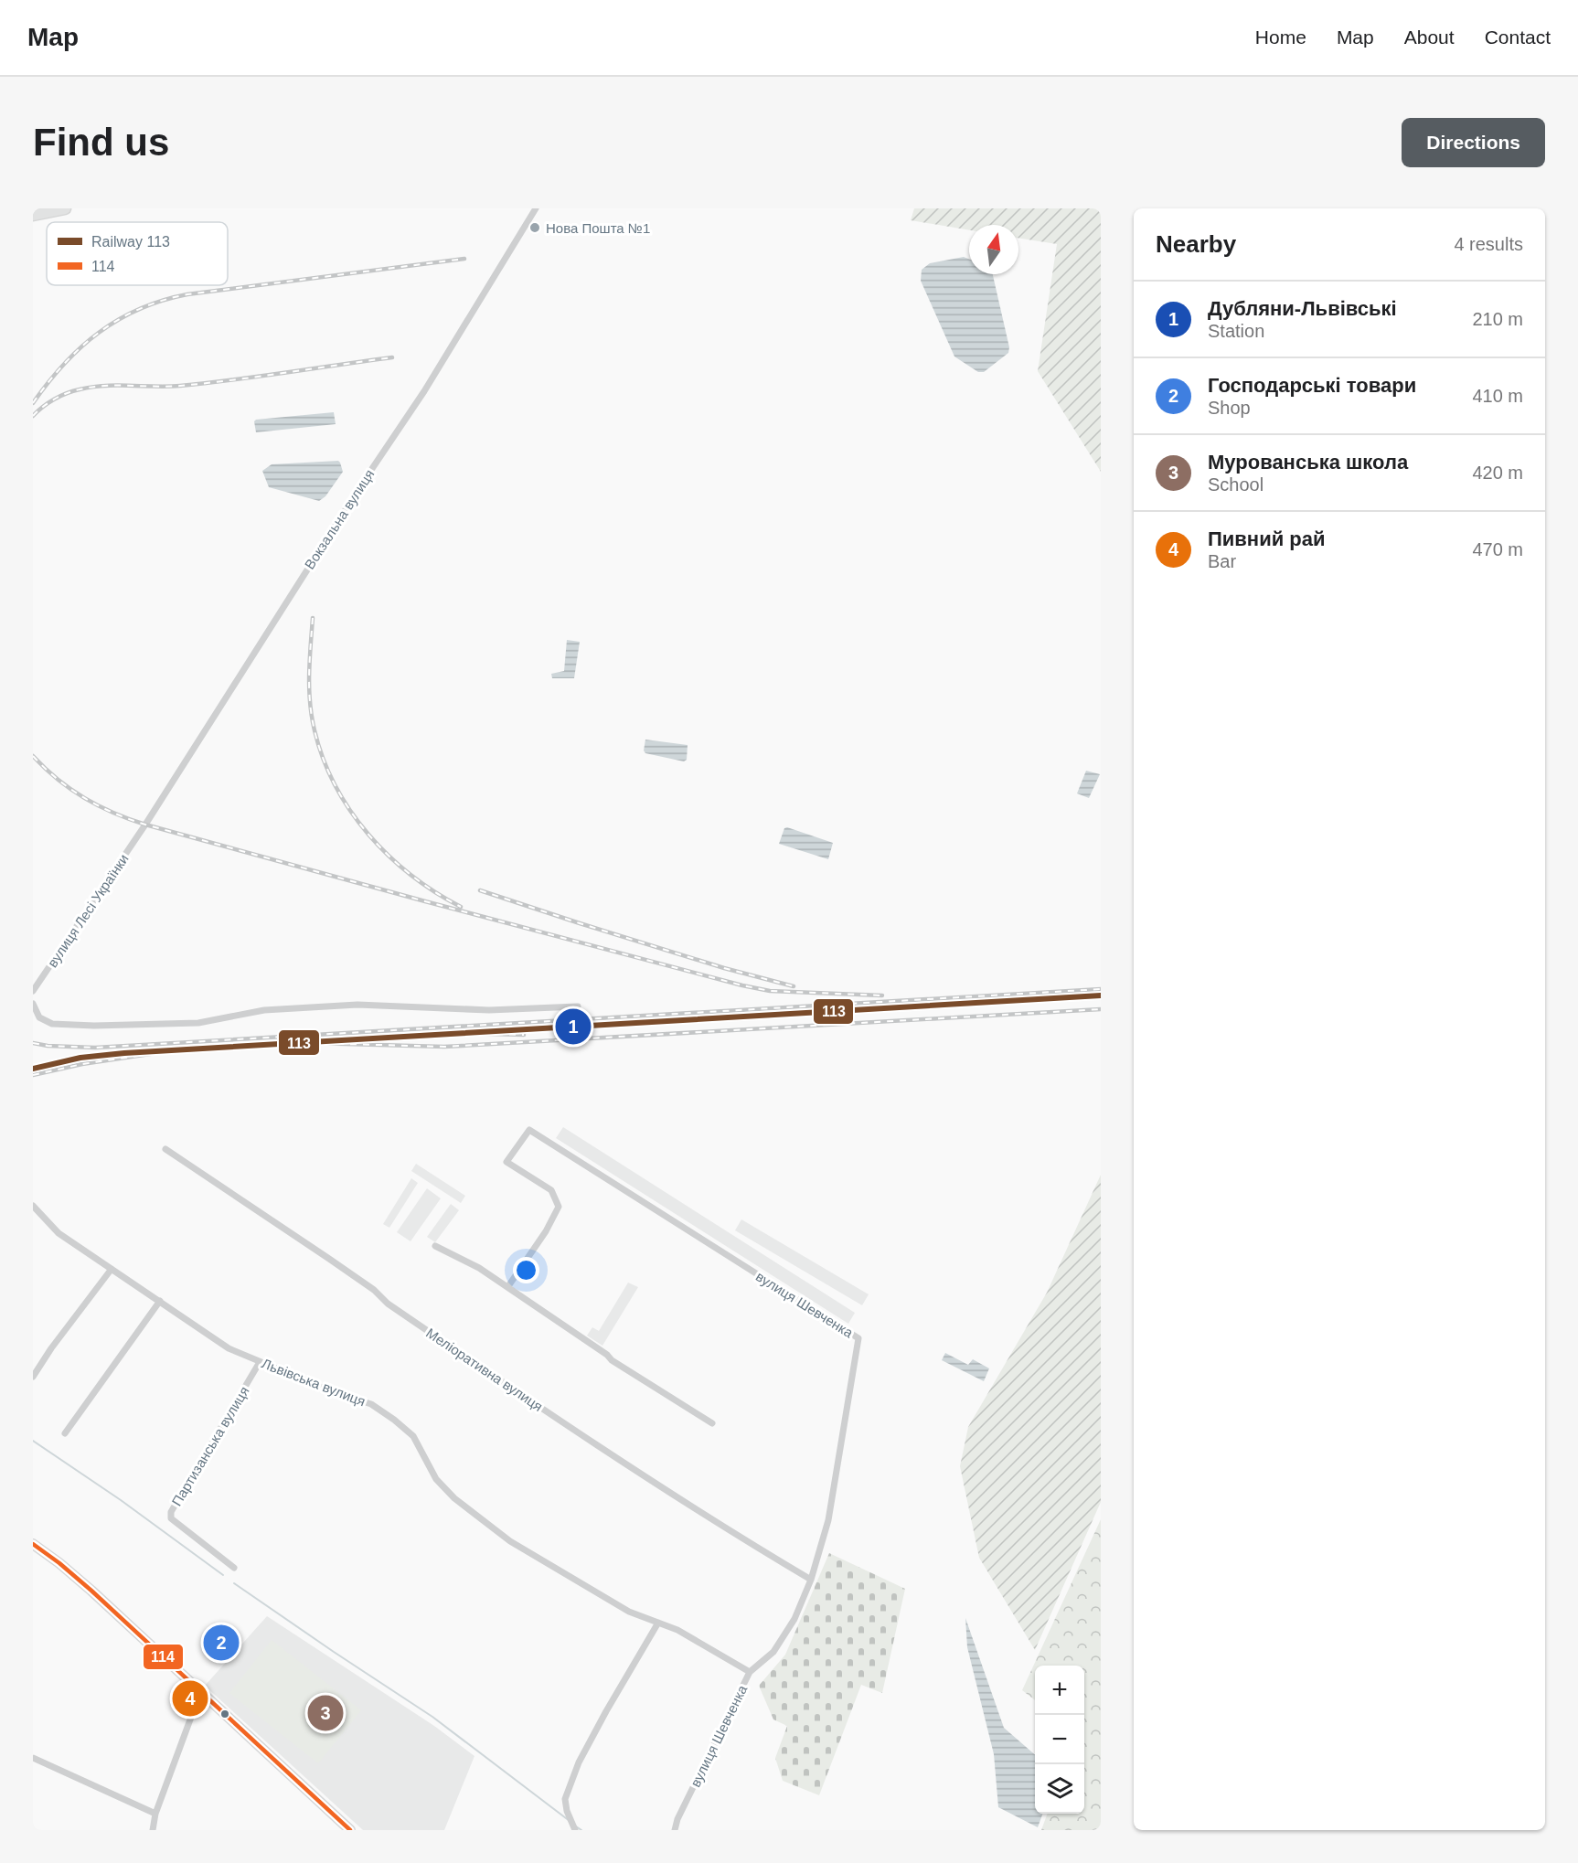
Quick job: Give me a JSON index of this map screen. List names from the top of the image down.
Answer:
{
  "streets": {
    "street": [
      "Вокзальна вулиця",
      "вулиця Лесі Українки",
      "вулиця Шевченка",
      "Меліоративна вулиця",
      "Львівська вулиця",
      "Партизанська вулиця"
    ]
  },
  "crossings": [
    ["Вокзальна вулиця", "вулиця Лесі Українки"],
    ["вулиця Шевченка", "Меліоративна вулиця"],
    ["вулиця Шевченка", "Львівська вулиця"],
    ["Львівська вулиця", "Партизанська вулиця"]
  ],
  "places": ["Нова Пошта №1"],
  "lines": ["rail line 113", "transit line 114"],
  "legend": ["Railway 113", "114"],
  "north": "top",
  "page": {
    "header": "Map",
    "nav": [
      "Home",
      "Map",
      "About",
      "Contact"
    ],
    "buttons": "Directions",
    "title": "Find us",
    "heading": ["Nearby", "4 results"],
    "list": [
      {
        "mark": "1",
        "name": "Дубляни-Львівські",
        "note": "Station",
        "value": "210 m"
      },
      {
        "mark": "2",
        "name": "Господарські товари",
        "note": "Shop",
        "value": "410 m"
      },
      {
        "mark": "3",
        "name": "Мурованська школа",
        "note": "School",
        "value": "420 m"
      },
      {
        "mark": "4",
        "name": "Пивний рай",
        "note": "Bar",
        "value": "470 m"
      }
    ],
    "pins": [
      "1",
      "2",
      "4",
      "3"
    ],
    "map_buttons": ["+", "−"]
  }
}
